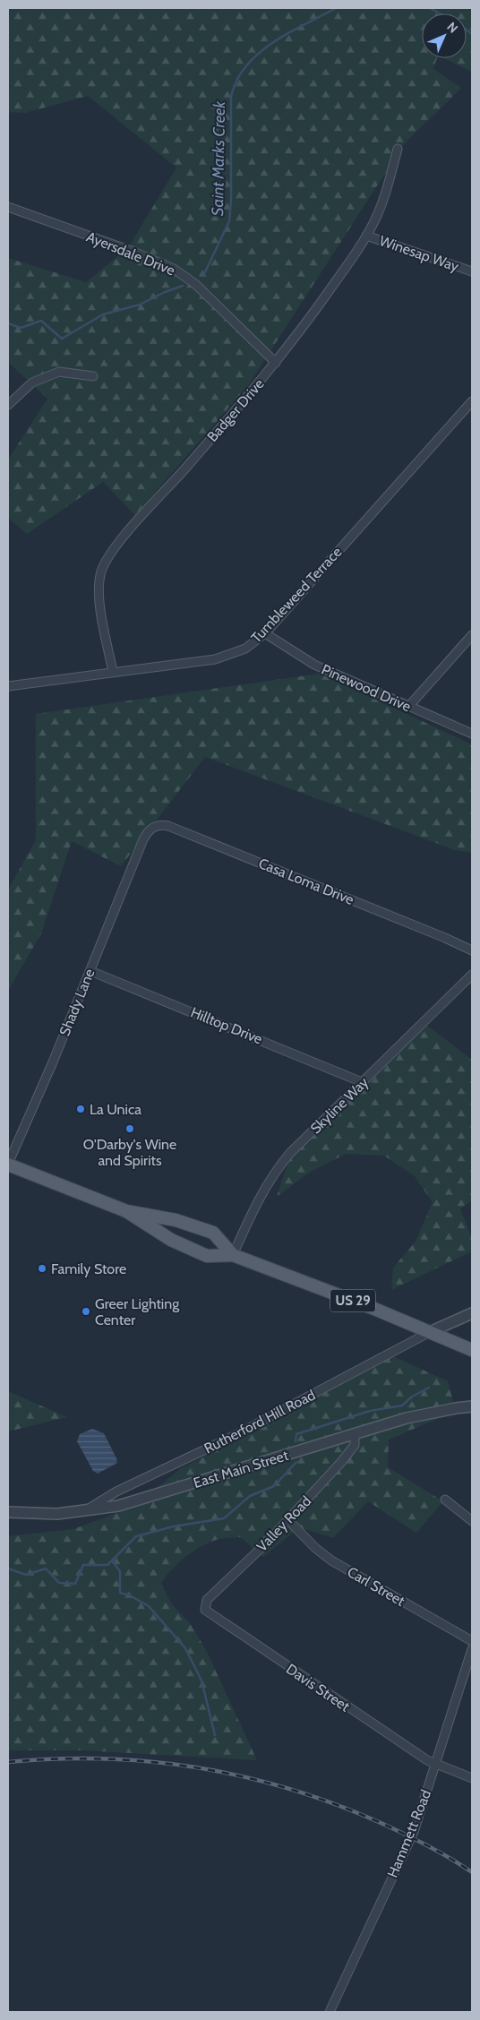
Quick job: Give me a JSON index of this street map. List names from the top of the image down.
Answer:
{
  "streets": {
    "main road": ["US 29"],
    "street": [
      "Ayersdale Drive",
      "Winesap Way",
      "Badger Drive",
      "Tumbleweed Terrace",
      "Pinewood Drive",
      "Casa Loma Drive",
      "Shady Lane",
      "Hilltop Drive",
      "Skyline Way",
      "Rutherford Hill Road",
      "East Main Street",
      "Valley Road",
      "Carl Street",
      "Davis Street",
      "Hammett Road"
    ]
  },
  "crossings": [
    ["Ayersdale Drive", "Badger Drive"],
    ["Winesap Way", "Badger Drive"],
    ["Badger Drive", "Tumbleweed Terrace"],
    ["Tumbleweed Terrace", "Pinewood Drive"],
    ["Casa Loma Drive", "Shady Lane"],
    ["Shady Lane", "Hilltop Drive"],
    ["Shady Lane", "US 29"],
    ["Hilltop Drive", "Skyline Way"],
    ["Skyline Way", "US 29"],
    ["US 29", "Rutherford Hill Road"],
    ["Rutherford Hill Road", "East Main Street"],
    ["East Main Street", "Valley Road"],
    ["Valley Road", "Carl Street"],
    ["Valley Road", "Davis Street"],
    ["Davis Street", "Hammett Road"]
  ],
  "water": ["Saint Marks Creek"],
  "places": [
    "La Unica",
    "O'Darby's Wine and Spirits",
    "Family Store",
    "Greer Lighting Center"
  ],
  "north": "top right"
}
